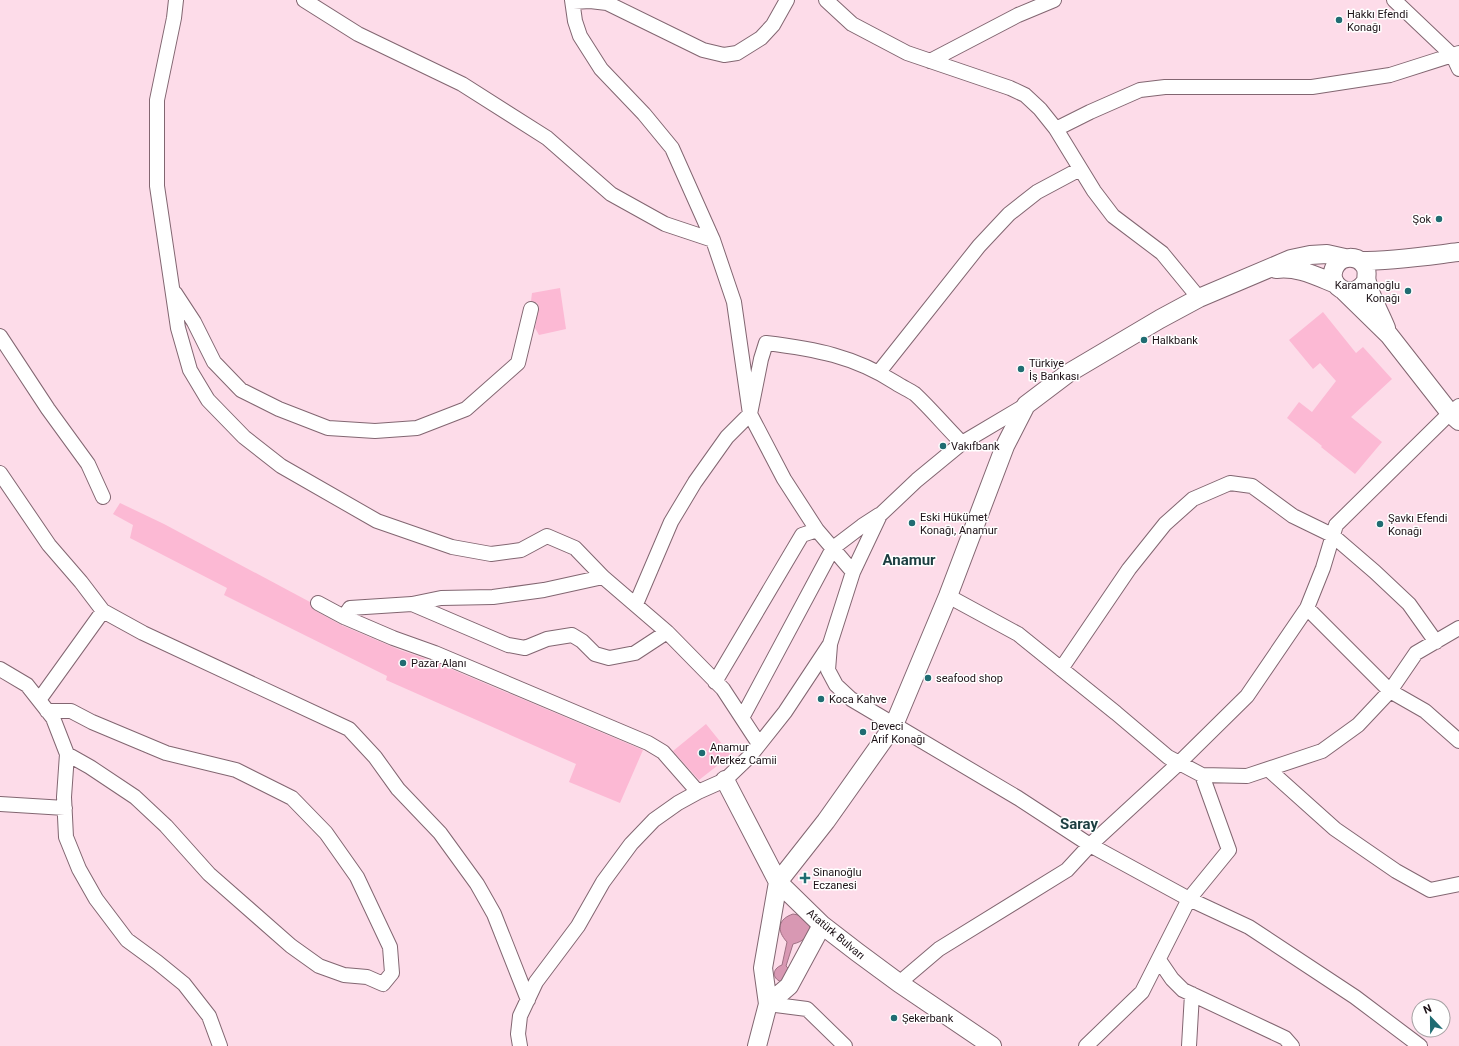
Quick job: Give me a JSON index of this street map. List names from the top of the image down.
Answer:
{
  "streets": {
    "street": ["Atatürk Bulvarı"]
  },
  "districts": ["Anamur", "Saray"],
  "places": {
    "other": [
      "Hakkı Efendi Konağı",
      "Şok",
      "Karamanoğlu Konağı",
      "Halkbank",
      "Türkiye İş Bankası",
      "Vakıfbank",
      "Eski Hükümet Konağı, Anamur",
      "Şavkı Efendi Konağı",
      "Pazar Alanı",
      "seafood shop",
      "Koca Kahve",
      "Deveci Arif Konağı",
      "Anamur Merkez Camii",
      "Şekerbank"
    ],
    "health": ["Sinanoğlu Eczanesi"]
  },
  "north": "top"
}
